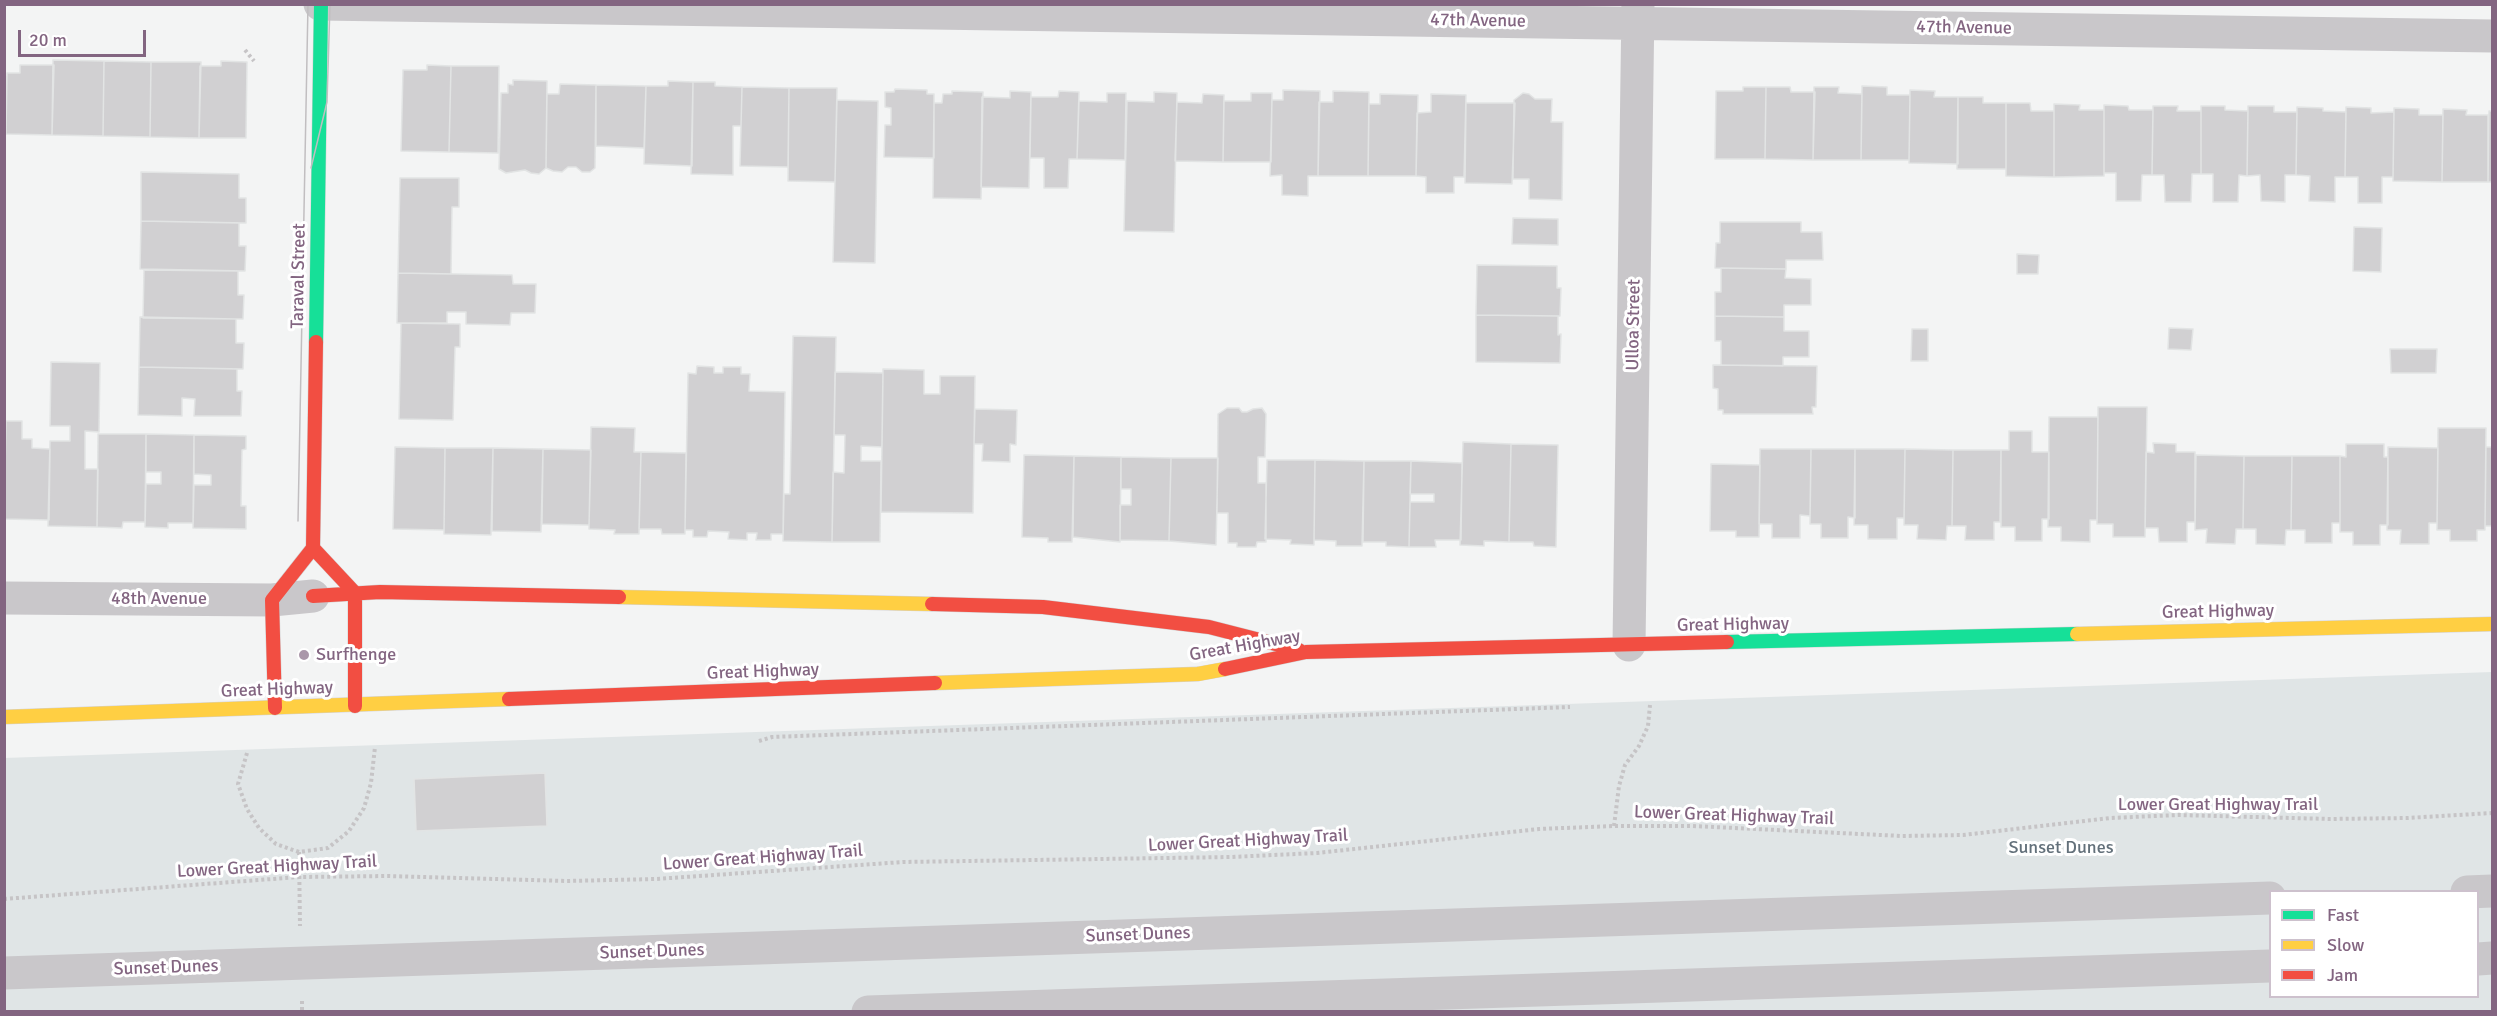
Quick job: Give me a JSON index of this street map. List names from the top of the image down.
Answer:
{
  "streets": {
    "street": [
      "47th Avenue",
      "Taraval Street",
      "Ulloa Street",
      "48th Avenue",
      "Great Highway",
      "Sunset Dunes"
    ],
    "path": ["Lower Great Highway Trail"]
  },
  "crossings": [
    ["47th Avenue", "Taraval Street"],
    ["47th Avenue", "Ulloa Street"],
    ["Ulloa Street", "Great Highway"]
  ],
  "parks": ["Sunset Dunes"],
  "places": ["Surfhenge"],
  "legend": ["Fast", "Slow", "Jam"],
  "scale_bar": "20 m"
}
